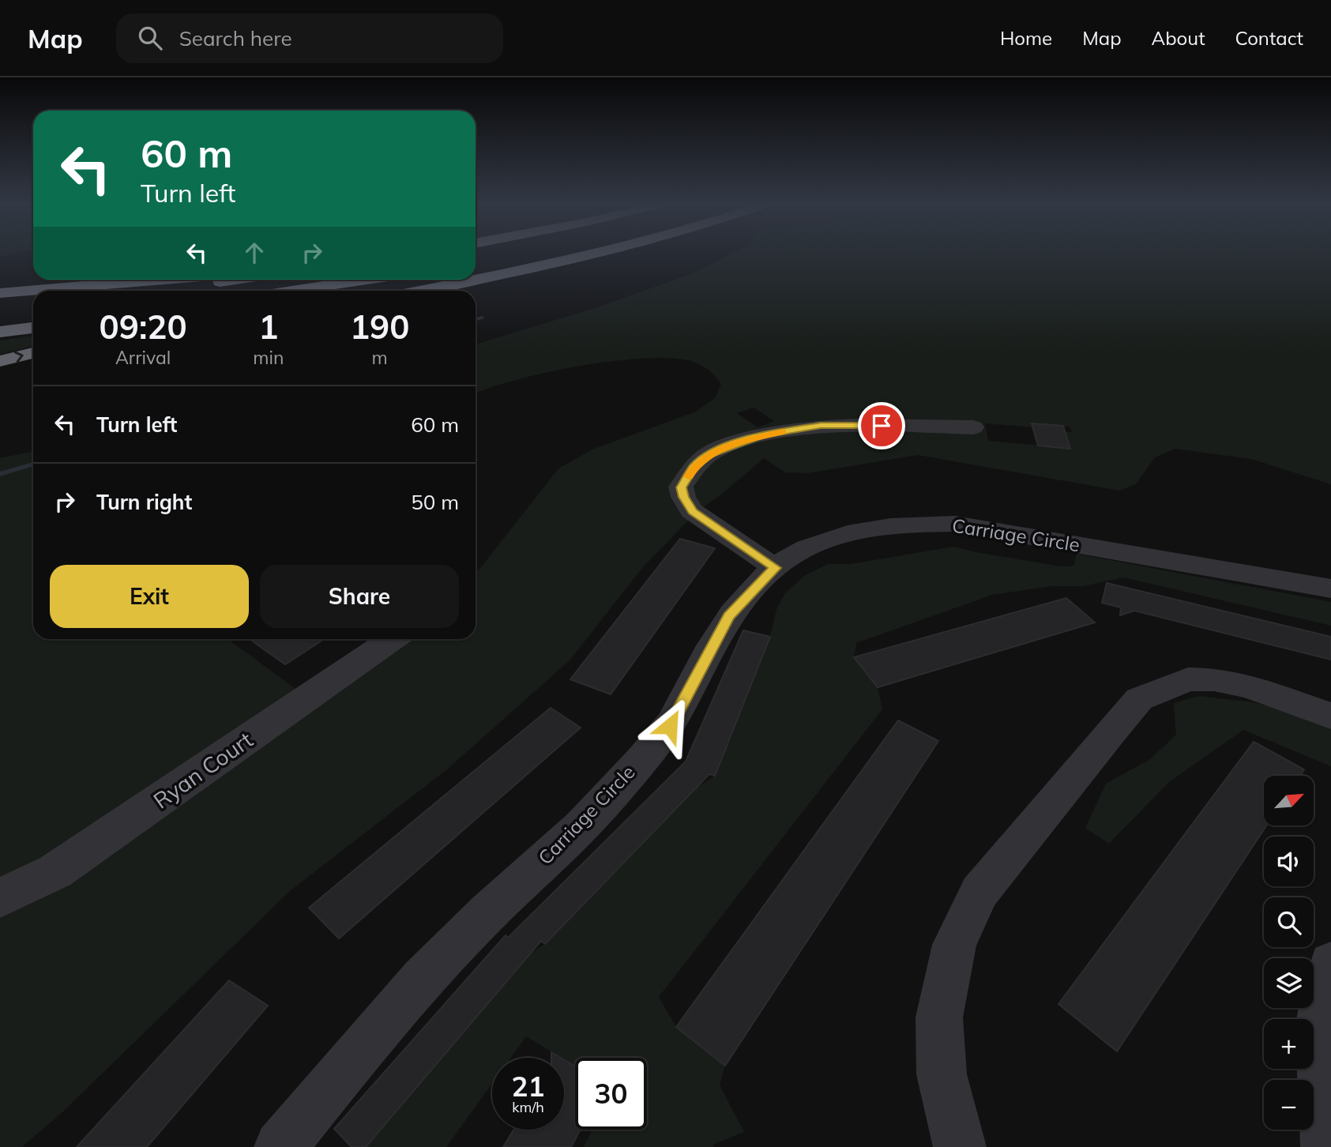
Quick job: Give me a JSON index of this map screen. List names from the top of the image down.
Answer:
{
  "streets": {
    "street": ["Carriage Circle", "Ryan Court"]
  },
  "north": "top right",
  "page": {
    "header": "Map",
    "search": "Search here",
    "nav": [
      "Home",
      "Map",
      "About",
      "Contact"
    ],
    "turn": ["60 m", "Turn left"],
    "eta": [
      "09:20",
      "Arrival",
      "1",
      "min",
      "190",
      "m"
    ],
    "list": [
      {
        "name": "Turn left",
        "value": "60 m"
      },
      {
        "name": "Turn right",
        "value": "50 m"
      }
    ],
    "buttons": ["Exit", "Share"],
    "map_buttons": ["+", "−"],
    "speed": "21 km/h",
    "limit": "30"
  }
}
